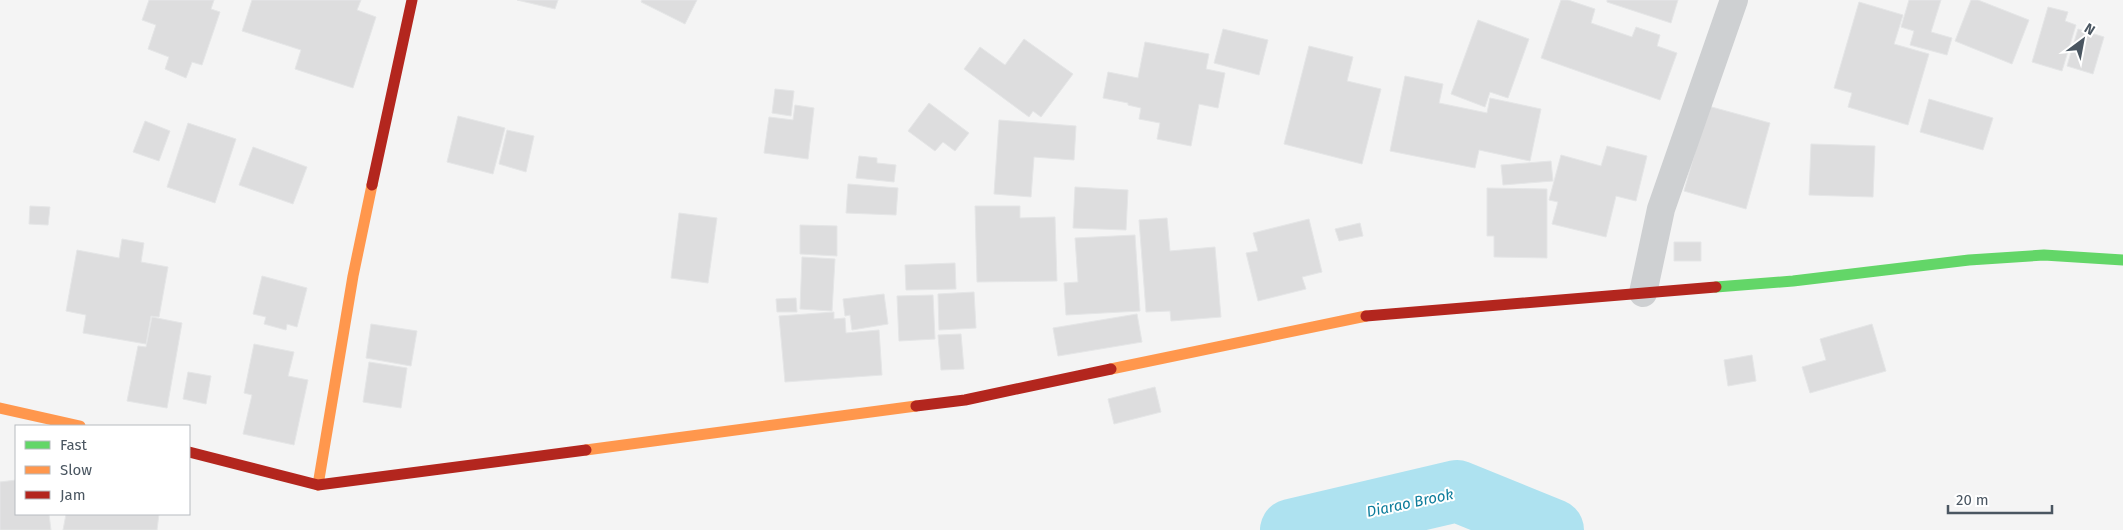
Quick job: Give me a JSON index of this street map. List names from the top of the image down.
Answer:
{
  "water": ["Diarao Brook"],
  "legend": ["Fast", "Slow", "Jam"],
  "scale_bar": "20 m",
  "north": "top right"
}
